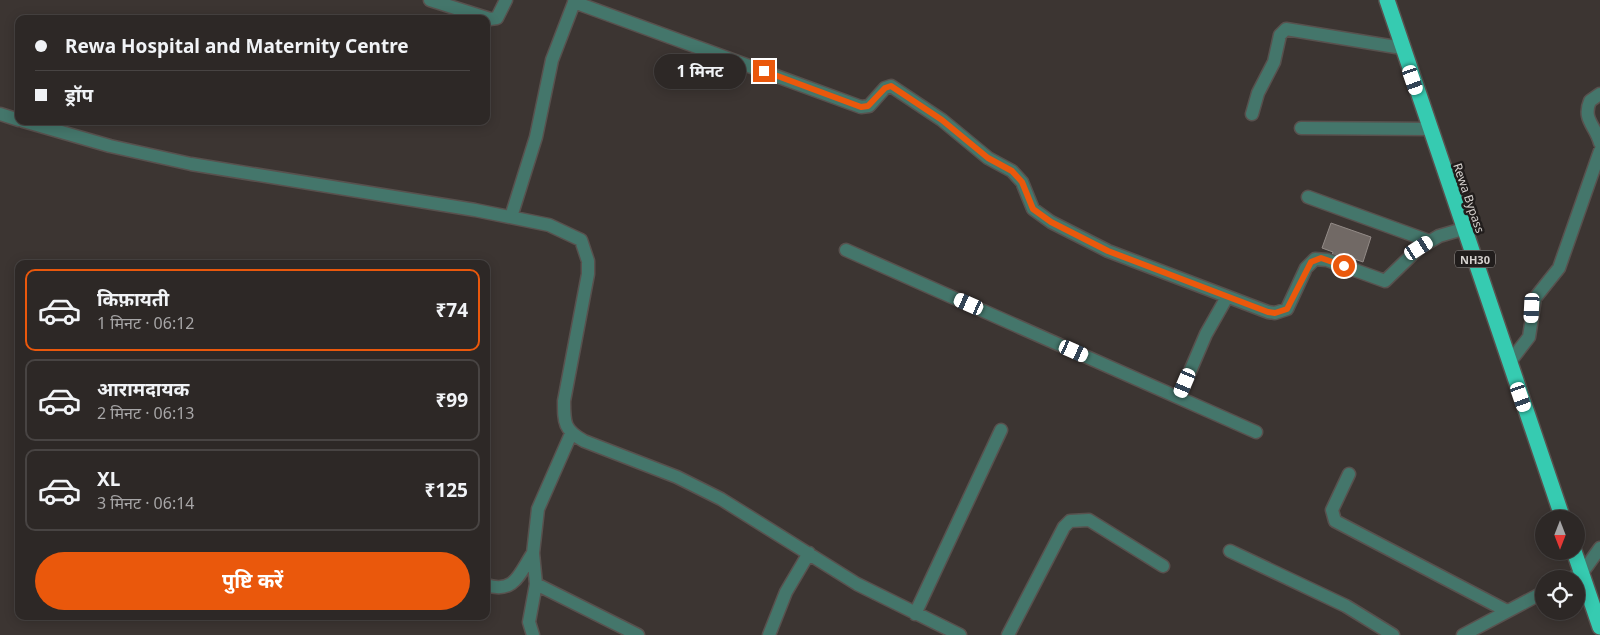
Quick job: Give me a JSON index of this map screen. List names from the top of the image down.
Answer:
{
  "streets": {
    "highway": ["Rewa Bypass", "NH30"]
  },
  "north": "bottom",
  "page": {
    "banner": ["Rewa Hospital and Maternity Centre", "ड्रॉप"],
    "bubble": "1 मिनट",
    "list": [
      {
        "name": "किफ़ायती",
        "note": "1 मिनट · 06:12",
        "value": "₹74"
      },
      {
        "name": "आरामदायक",
        "note": "2 मिनट · 06:13",
        "value": "₹99"
      },
      {
        "name": "XL",
        "note": "3 मिनट · 06:14",
        "value": "₹125"
      }
    ],
    "buttons": "पुष्टि करें"
  }
}
